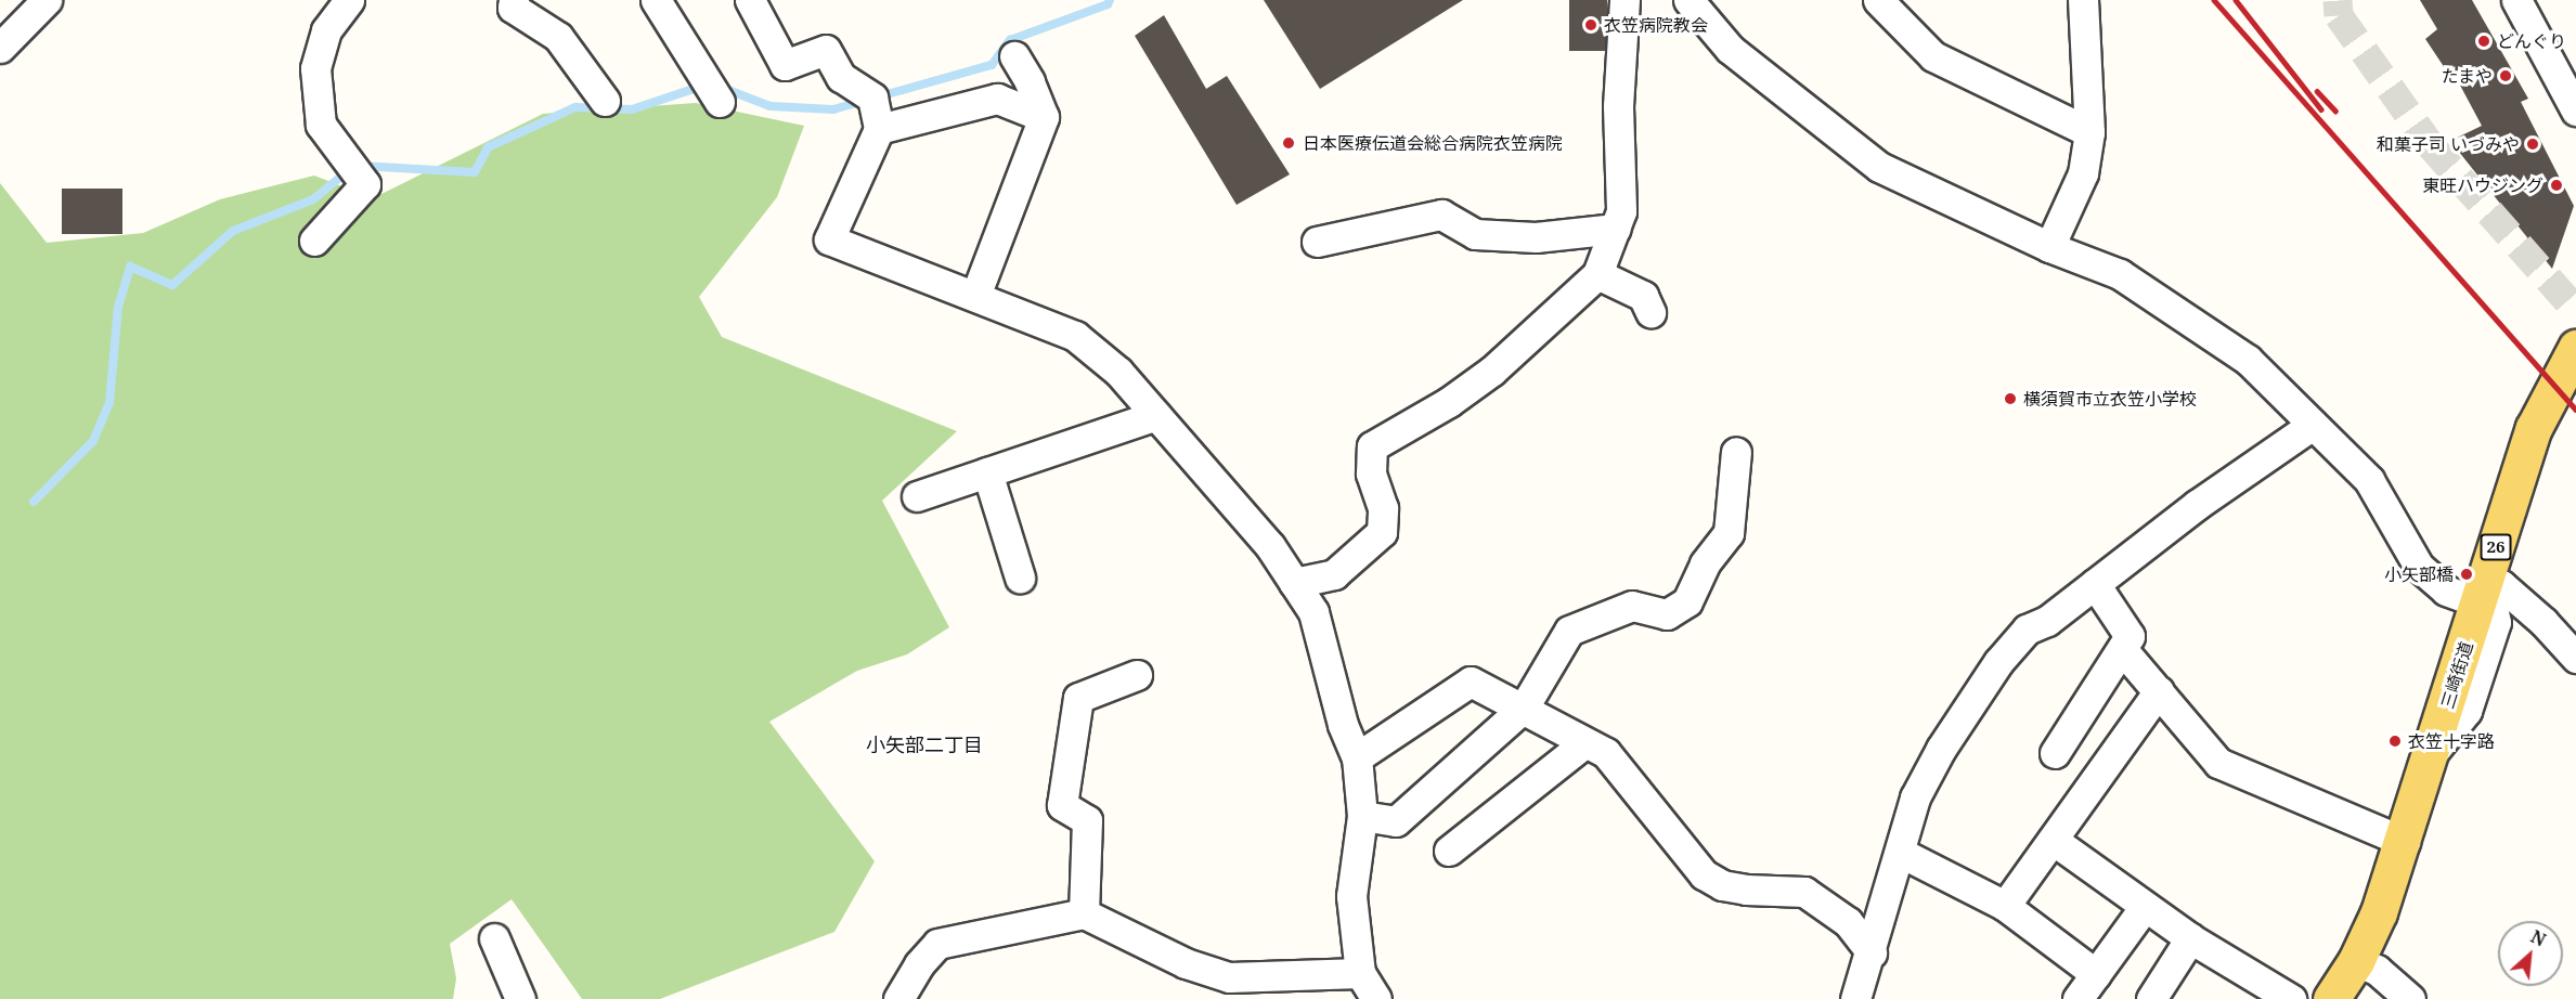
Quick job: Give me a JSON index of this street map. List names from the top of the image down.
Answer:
{
  "streets": {
    "main road": ["26", "三崎街道"]
  },
  "districts": ["小矢部二丁目"],
  "places": [
    "衣笠病院教会",
    "どんぐり",
    "たまや",
    "日本医療伝道会総合病院衣笠病院",
    "和菓子司 いづみや",
    "東旺ハウジング",
    "横須賀市立衣笠小学校",
    "小矢部橋",
    "衣笠十字路"
  ],
  "north": "top right"
}
